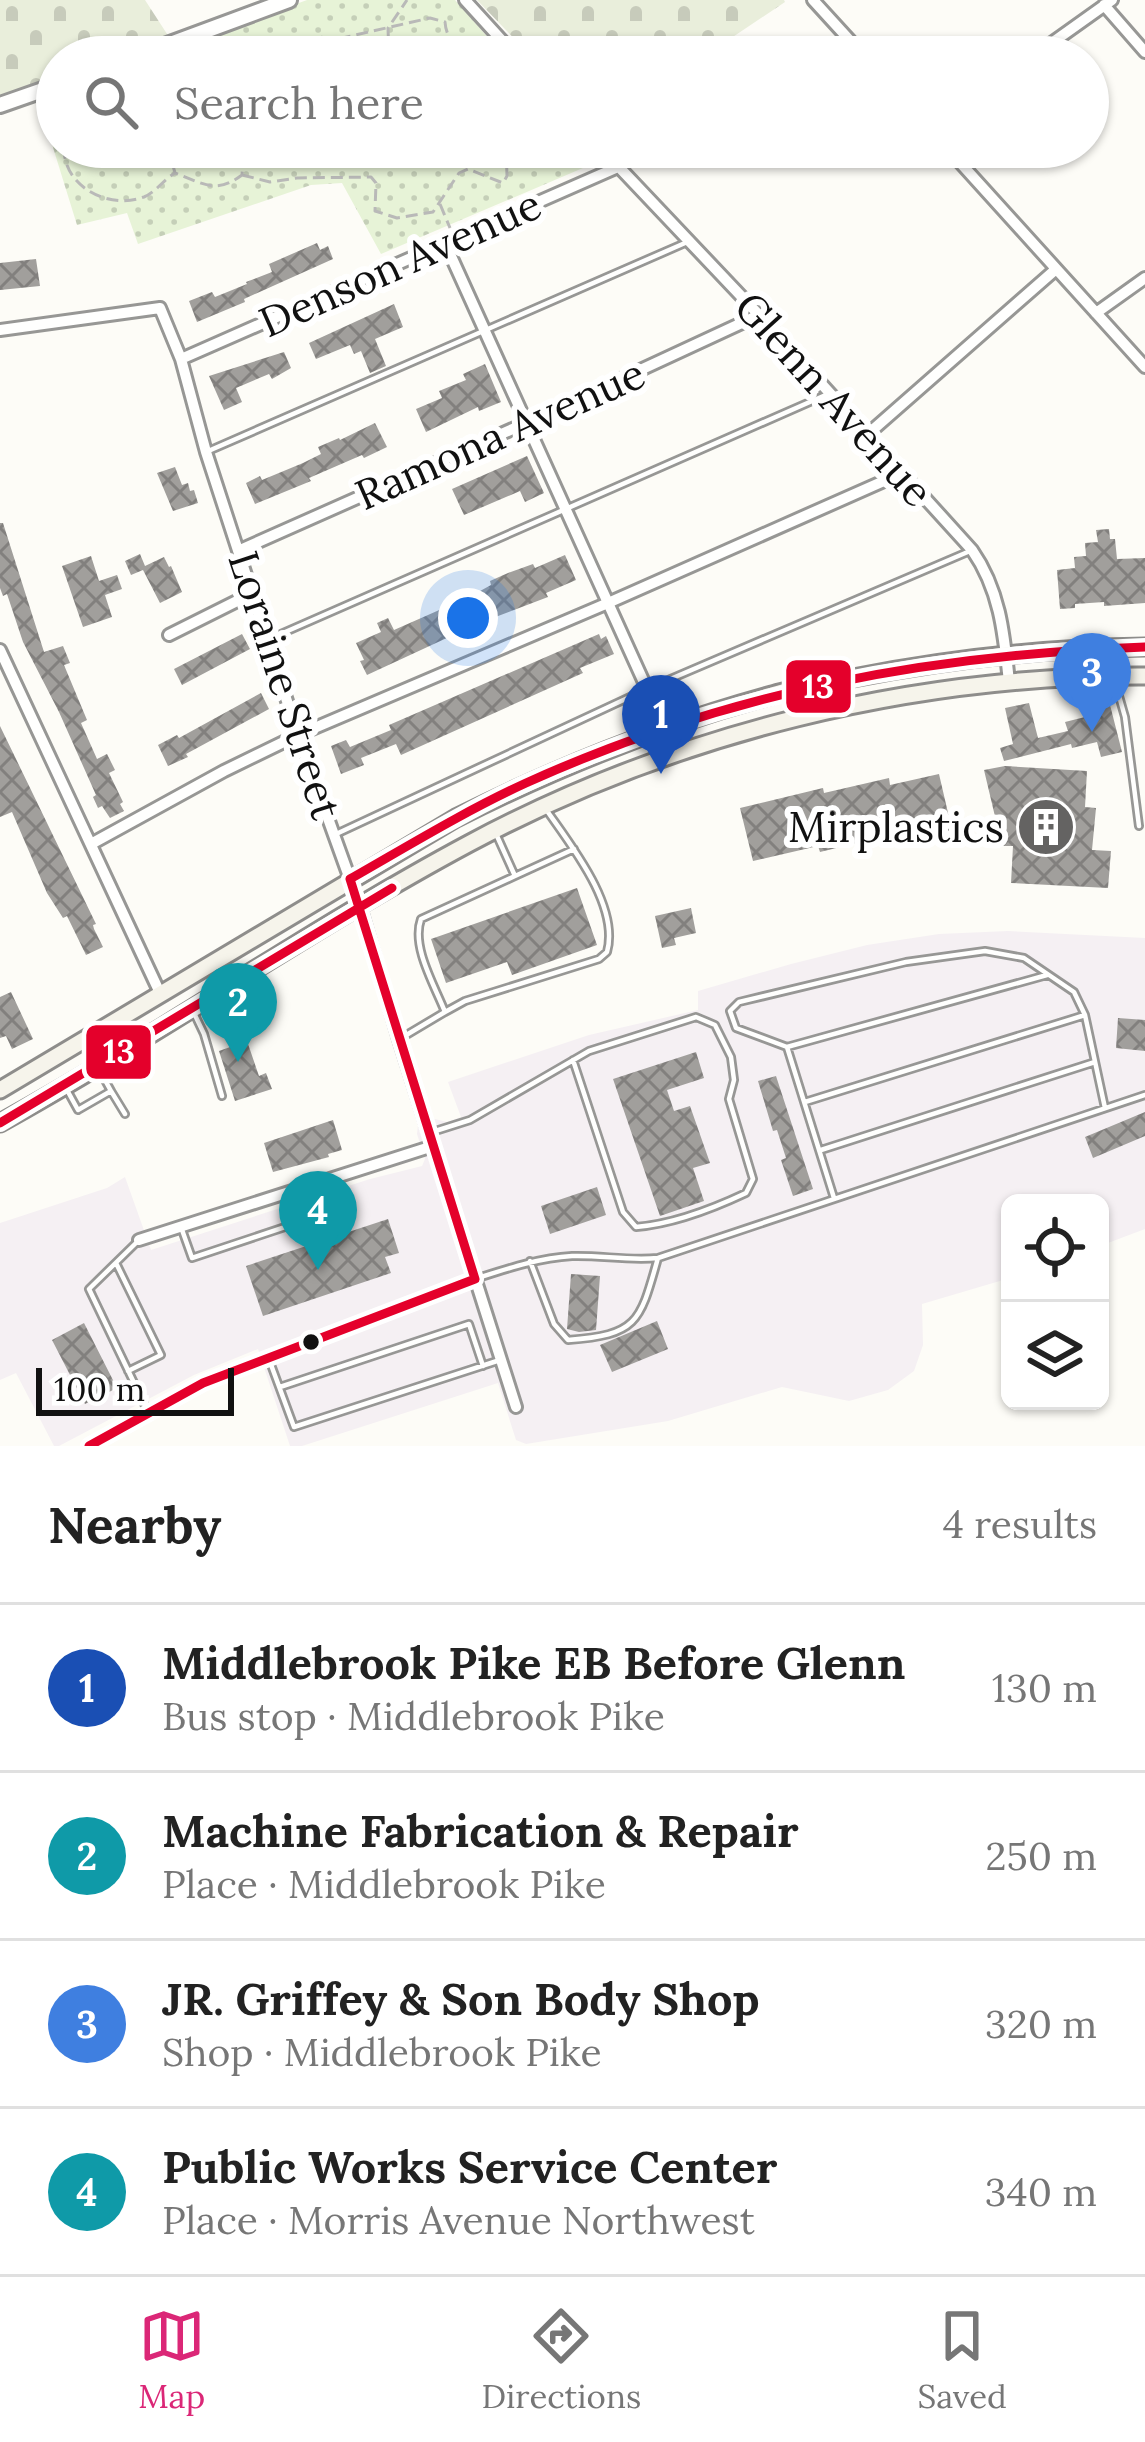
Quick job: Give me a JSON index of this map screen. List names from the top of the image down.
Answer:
{
  "streets": {
    "street": [
      "Denson Avenue",
      "Glenn Avenue",
      "Ramona Avenue",
      "Loraine Street"
    ]
  },
  "crossings": [
    ["Denson Avenue", "Loraine Street"],
    ["Glenn Avenue", "Ramona Avenue"],
    ["Ramona Avenue", "Loraine Street"]
  ],
  "places": {
    "building": ["Mirplastics"]
  },
  "lines": ["transit line 13"],
  "scale_bar": "100 m",
  "page": {
    "search": "Search here",
    "pins": [
      "3",
      "1",
      "2",
      "4"
    ],
    "scale": "100 m",
    "heading": ["Nearby", "4 results"],
    "list": [
      {
        "mark": "1",
        "name": "Middlebrook Pike EB Before Glenn",
        "note": "Bus stop · Middlebrook Pike",
        "value": "130 m"
      },
      {
        "mark": "2",
        "name": "Machine Fabrication & Repair",
        "note": "Place · Middlebrook Pike",
        "value": "250 m"
      },
      {
        "mark": "3",
        "name": "JR. Griffey & Son Body Shop",
        "note": "Shop · Middlebrook Pike",
        "value": "320 m"
      },
      {
        "mark": "4",
        "name": "Public Works Service Center",
        "note": "Place · Morris Avenue Northwest",
        "value": "340 m"
      }
    ],
    "nav": ["Map", "Directions", "Saved"]
  }
}
